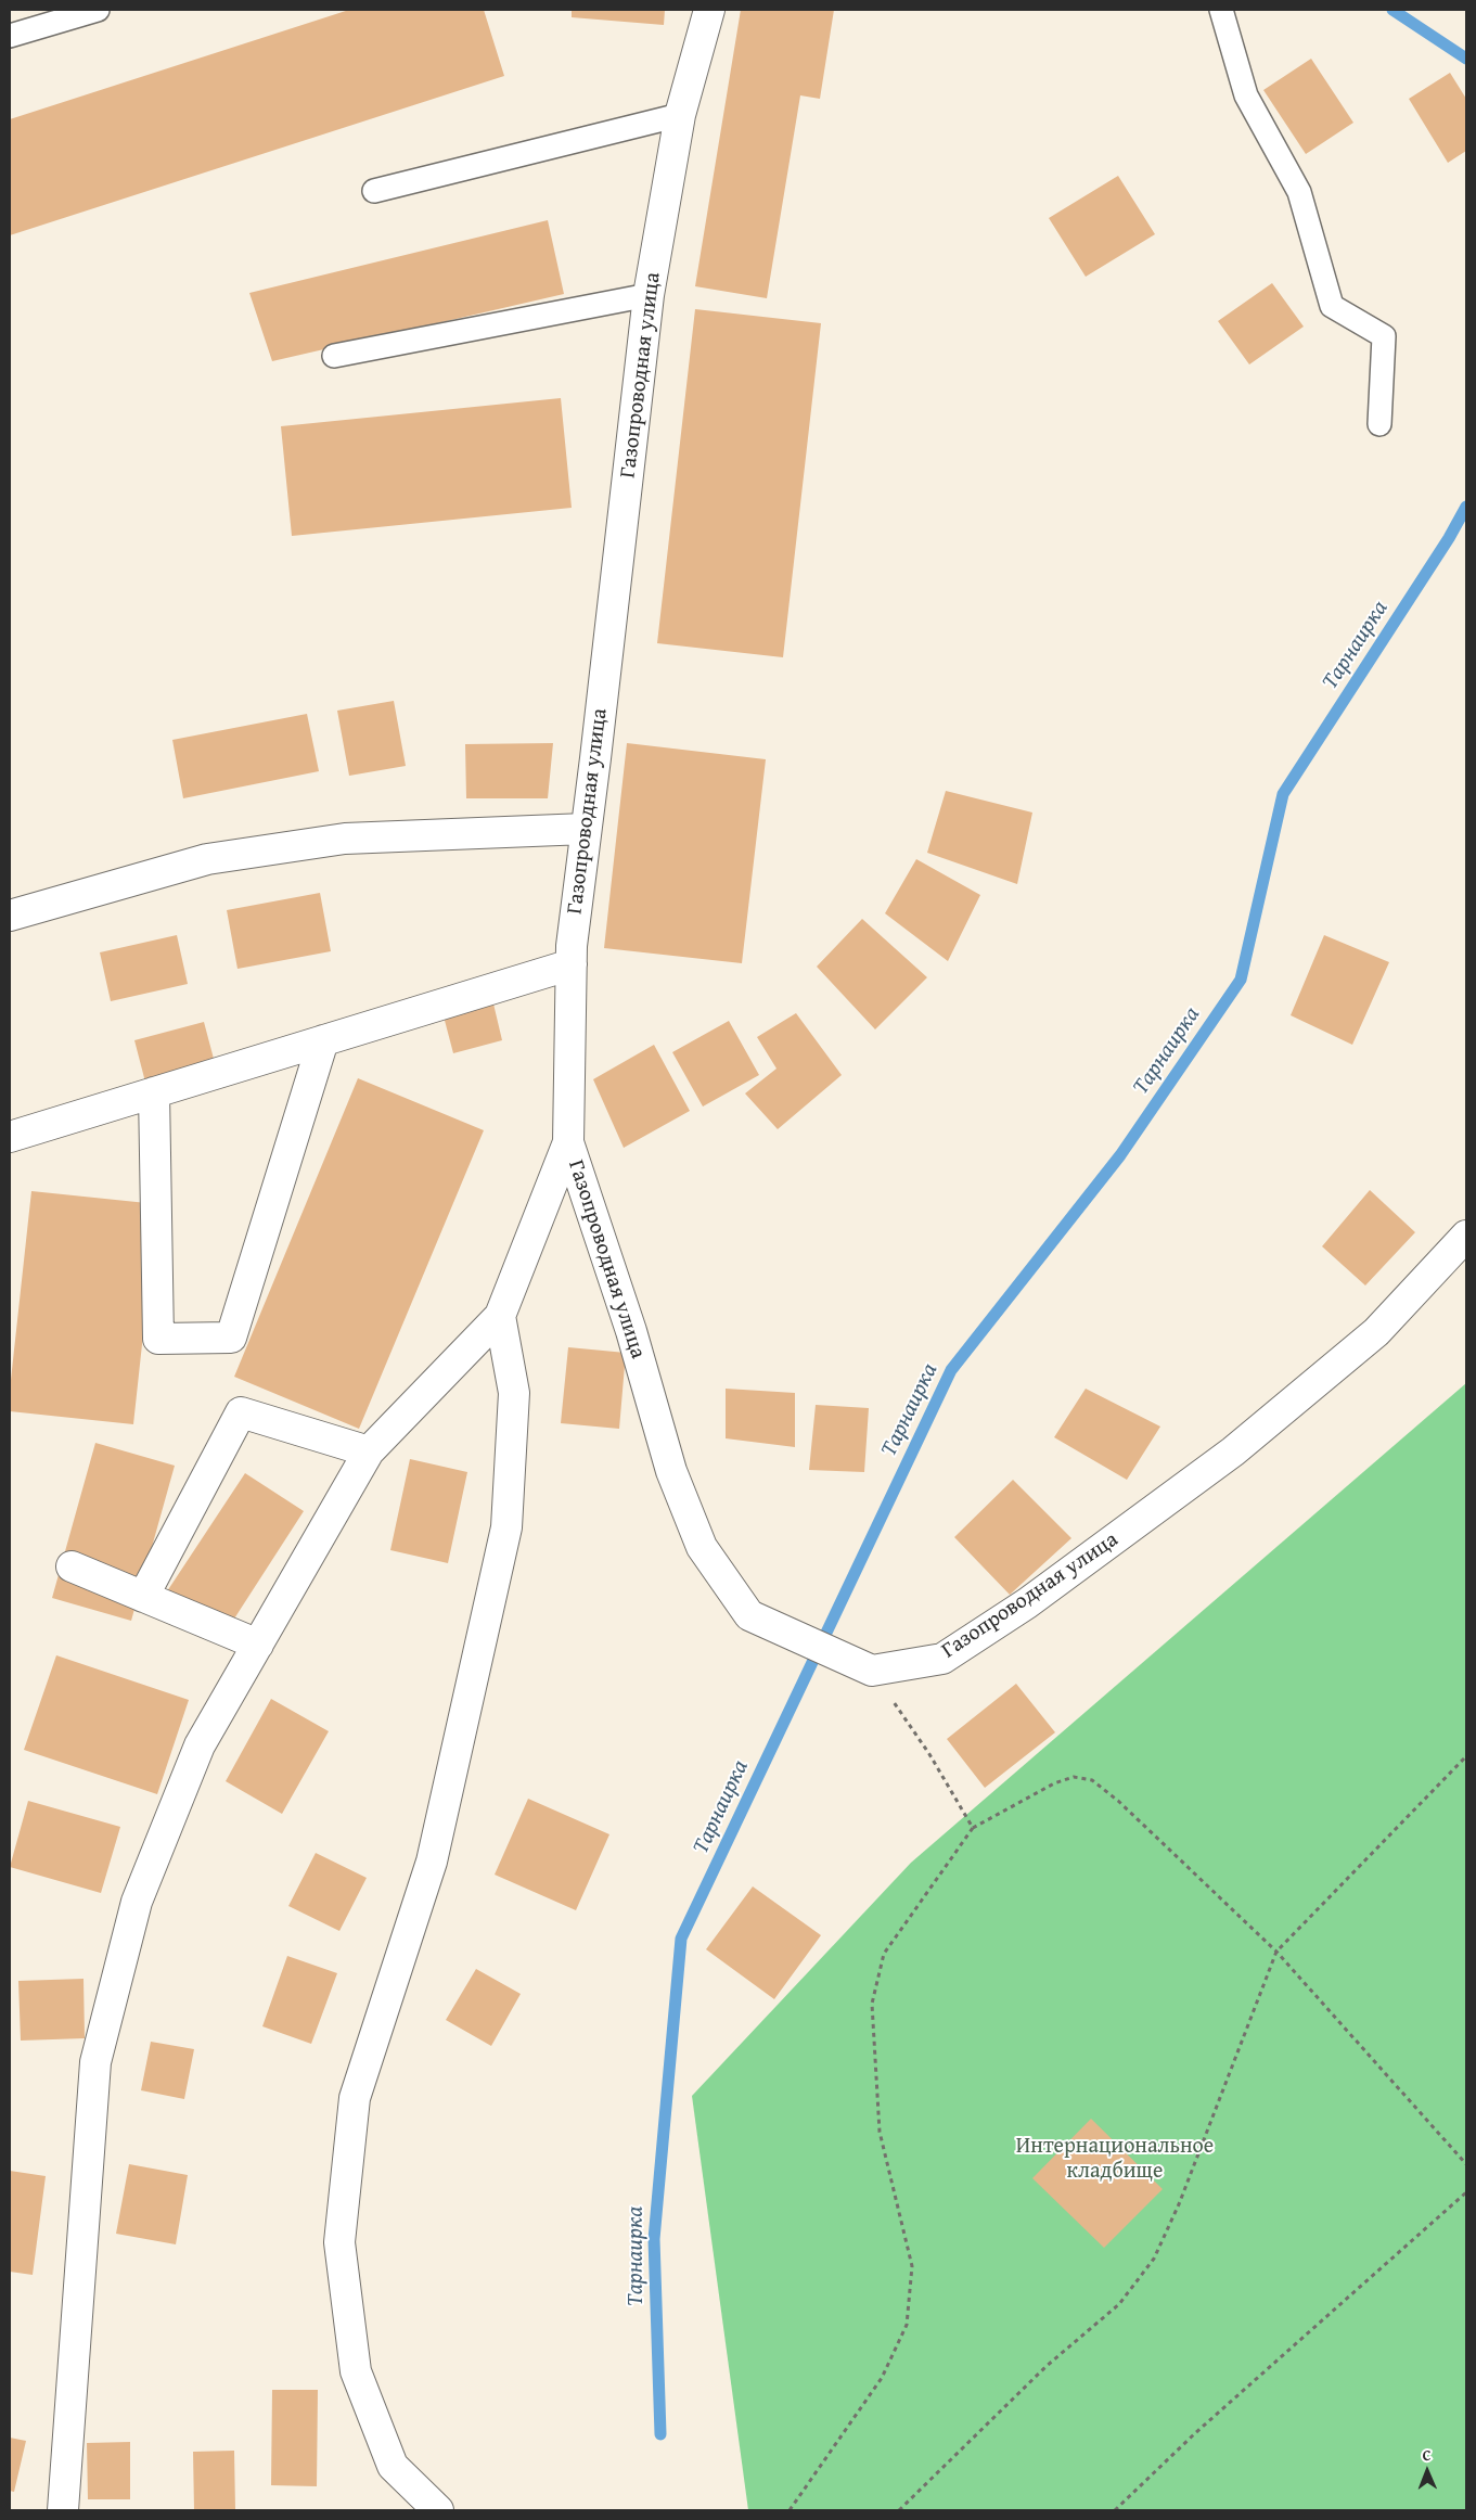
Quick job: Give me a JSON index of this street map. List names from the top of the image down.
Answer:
{
  "streets": {
    "street": ["Газопроводная улица"]
  },
  "water": ["Тарнаирка"],
  "parks": ["Интернациональное кладбище"],
  "north": "top"
}
